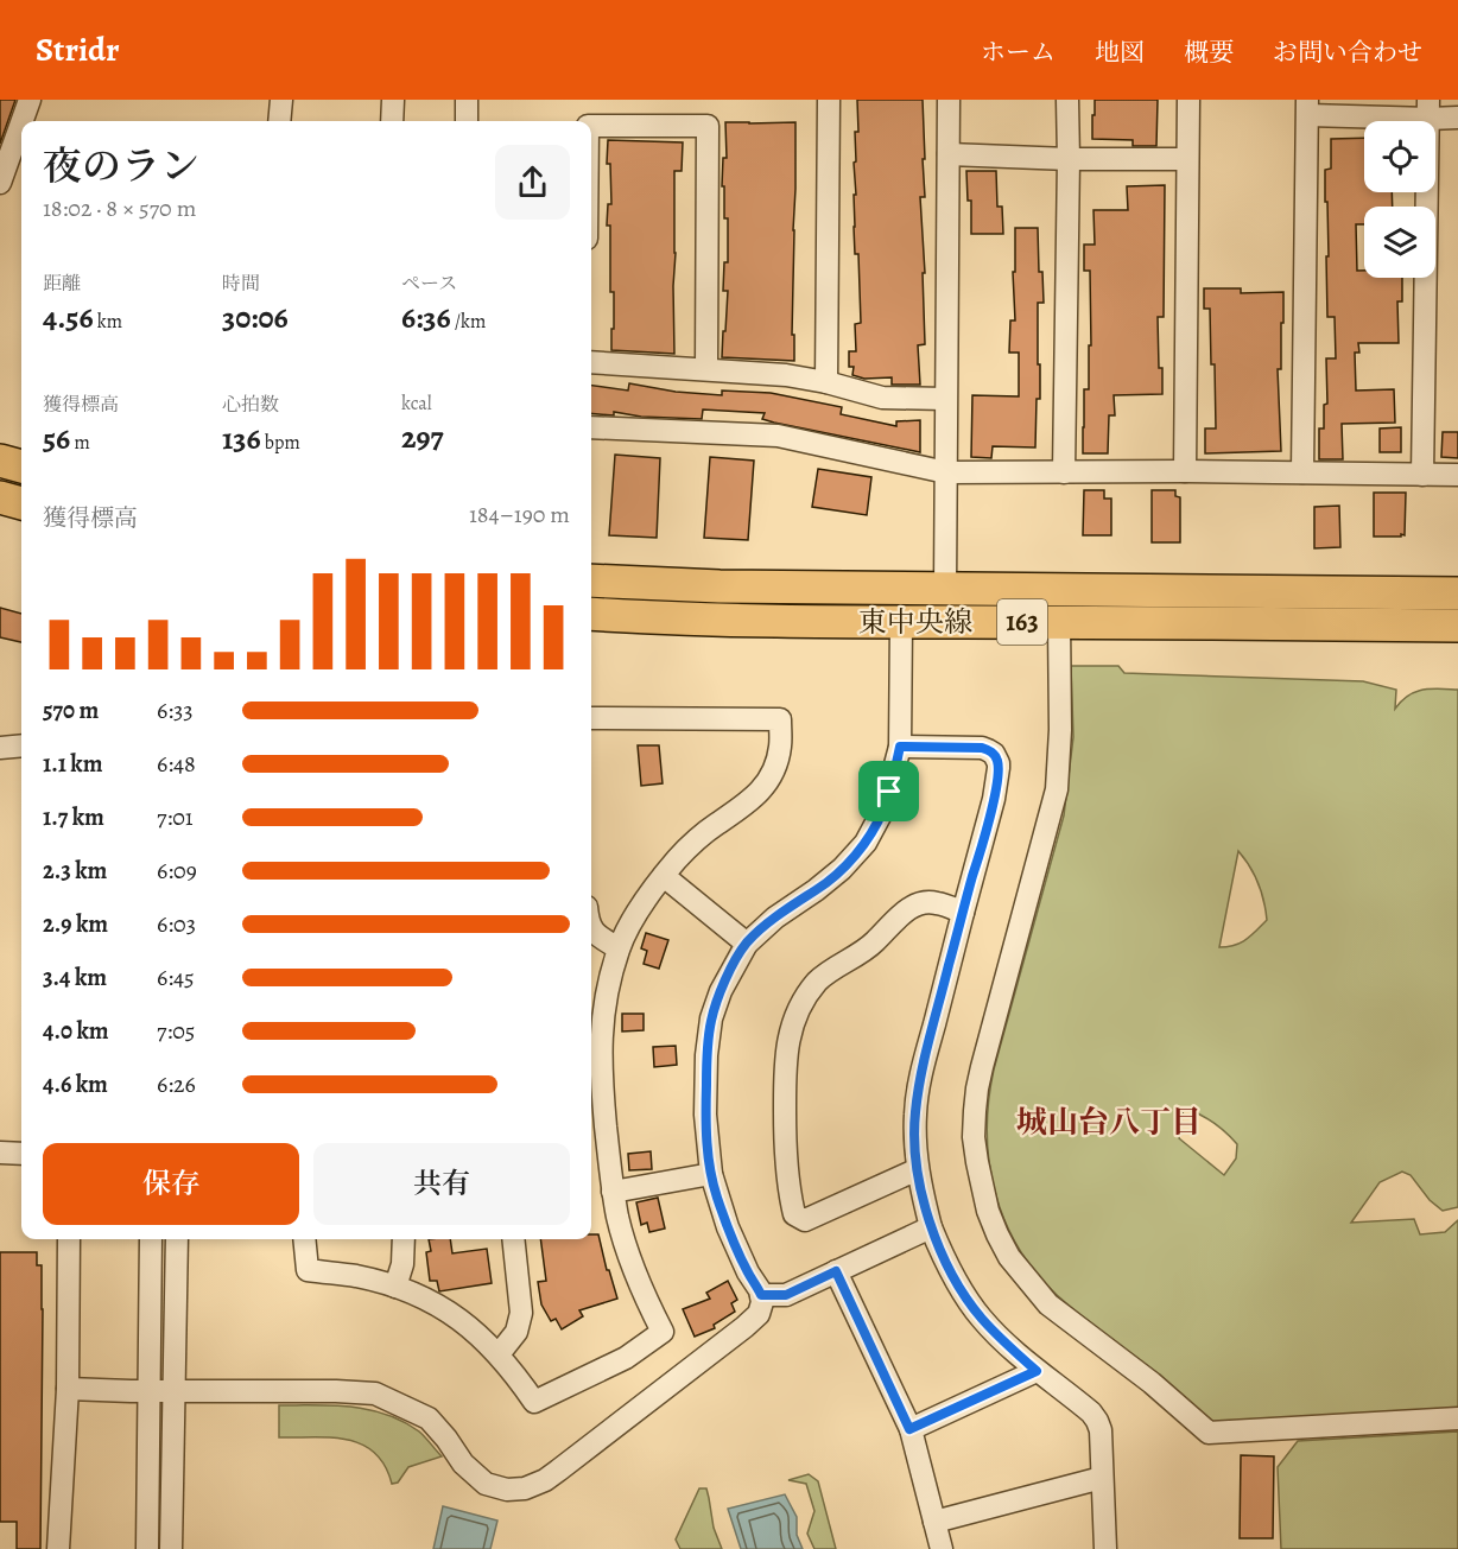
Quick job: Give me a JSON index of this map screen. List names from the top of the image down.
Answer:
{
  "streets": {
    "highway": ["東中央線", "163"]
  },
  "districts": ["城山台八丁目"],
  "page": {
    "header": "Stridr",
    "nav": [
      "ホーム",
      "地図",
      "概要",
      "お問い合わせ"
    ],
    "heading": ["夜のラン", "18:02 · 8 × 570 m"],
    "stats": [
      ["距離", "4.56 km"],
      ["時間", "30:06"],
      ["ペース", "6:36 /km"],
      ["獲得標高", "56 m"],
      ["心拍数", "136 bpm"],
      ["kcal", "297"]
    ],
    "chart": ["獲得標高", "184–190 m"],
    "list": [
      {
        "name": "570 m",
        "note": "6:33"
      },
      {
        "name": "1.1 km",
        "note": "6:48"
      },
      {
        "name": "1.7 km",
        "note": "7:01"
      },
      {
        "name": "2.3 km",
        "note": "6:09"
      },
      {
        "name": "2.9 km",
        "note": "6:03"
      },
      {
        "name": "3.4 km",
        "note": "6:45"
      },
      {
        "name": "4.0 km",
        "note": "7:05"
      },
      {
        "name": "4.6 km",
        "note": "6:26"
      }
    ],
    "buttons": ["保存", "共有"]
  }
}
